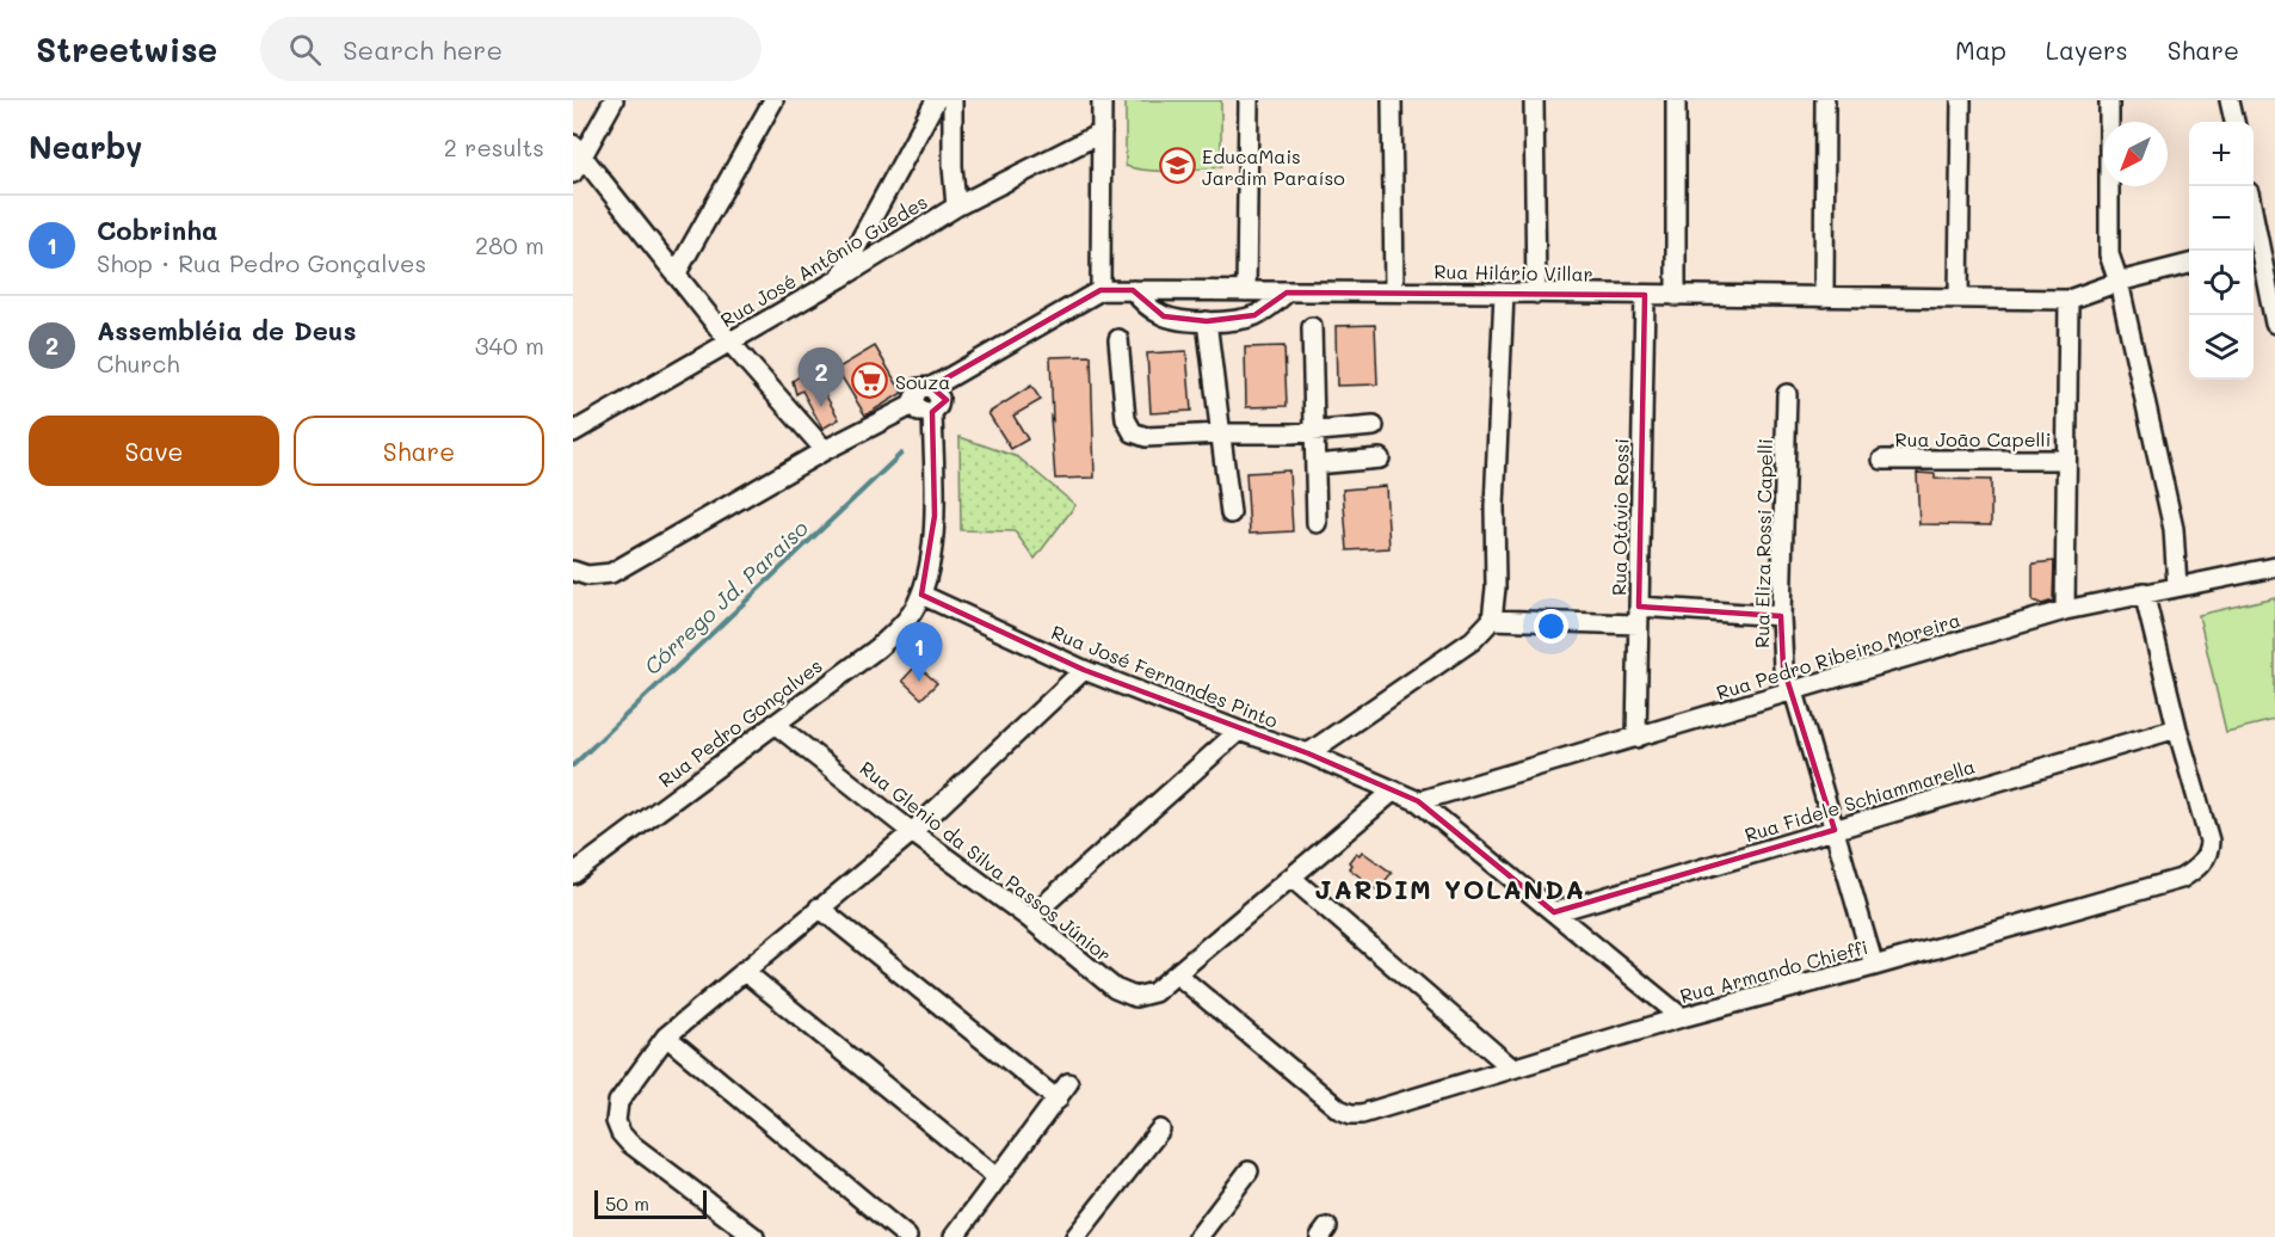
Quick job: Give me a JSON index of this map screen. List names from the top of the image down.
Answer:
{
  "streets": {
    "street": [
      "Rua José Antônio Guedes",
      "Rua Hilário Villar",
      "Rua João Capelli",
      "Rua Otávio Rossi",
      "Rua Eliza Rossi Capelli",
      "Rua Pedro Ribeiro Moreira",
      "Rua José Fernandes Pinto",
      "Rua Pedro Gonçalves",
      "Rua Fidele Schiammarella",
      "Rua Glenio da Silva Passos Júnior",
      "Rua Armando Chieffi"
    ]
  },
  "crossings": [
    ["Rua Hilário Villar", "Rua Otávio Rossi"],
    ["Rua Otávio Rossi", "Rua Pedro Ribeiro Moreira"],
    ["Rua Eliza Rossi Capelli", "Rua Pedro Ribeiro Moreira"],
    ["Rua Eliza Rossi Capelli", "Rua Fidele Schiammarella"],
    ["Rua Eliza Rossi Capelli", "Rua Armando Chieffi"],
    ["Rua Pedro Ribeiro Moreira", "Rua José Fernandes Pinto"],
    ["Rua José Fernandes Pinto", "Rua Pedro Gonçalves"],
    ["Rua José Fernandes Pinto", "Rua Fidele Schiammarella"],
    ["Rua José Fernandes Pinto", "Rua Armando Chieffi"],
    ["Rua Pedro Gonçalves", "Rua Glenio da Silva Passos Júnior"],
    ["Rua Fidele Schiammarella", "Rua Armando Chieffi"],
    ["Rua Glenio da Silva Passos Júnior", "Rua Armando Chieffi"]
  ],
  "districts": ["JARDIM YOLANDA"],
  "water": ["Córrego Jd. Paraiso"],
  "places": {
    "school or university": ["EducaMais Jardim Paraíso"],
    "supermarket": ["Souza"]
  },
  "scale_bar": "50 m",
  "north": "bottom left",
  "page": {
    "header": "Streetwise",
    "search": "Search here",
    "nav": ["Map", "Layers", "Share"],
    "heading": ["Nearby", "2 results"],
    "map_buttons": ["+", "−"],
    "list": [
      {
        "mark": "1",
        "name": "Cobrinha",
        "note": "Shop · Rua Pedro Gonçalves",
        "value": "280 m"
      },
      {
        "mark": "2",
        "name": "Assembléia de Deus",
        "note": "Church",
        "value": "340 m"
      }
    ],
    "pins": ["2", "1"],
    "buttons": ["Save", "Share"],
    "scale": "50 m"
  }
}
